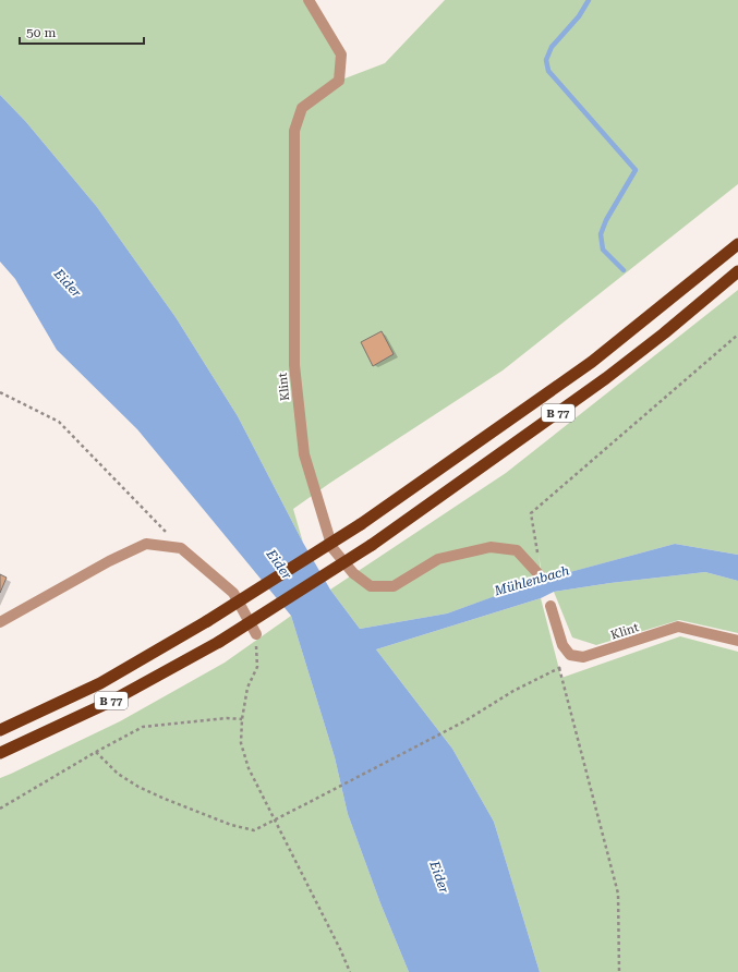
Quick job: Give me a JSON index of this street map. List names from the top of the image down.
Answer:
{
  "streets": {
    "highway": ["B 77"],
    "street": ["Klint"]
  },
  "water": ["Eider", "Mühlenbach"],
  "scale_bar": "50 m"
}
